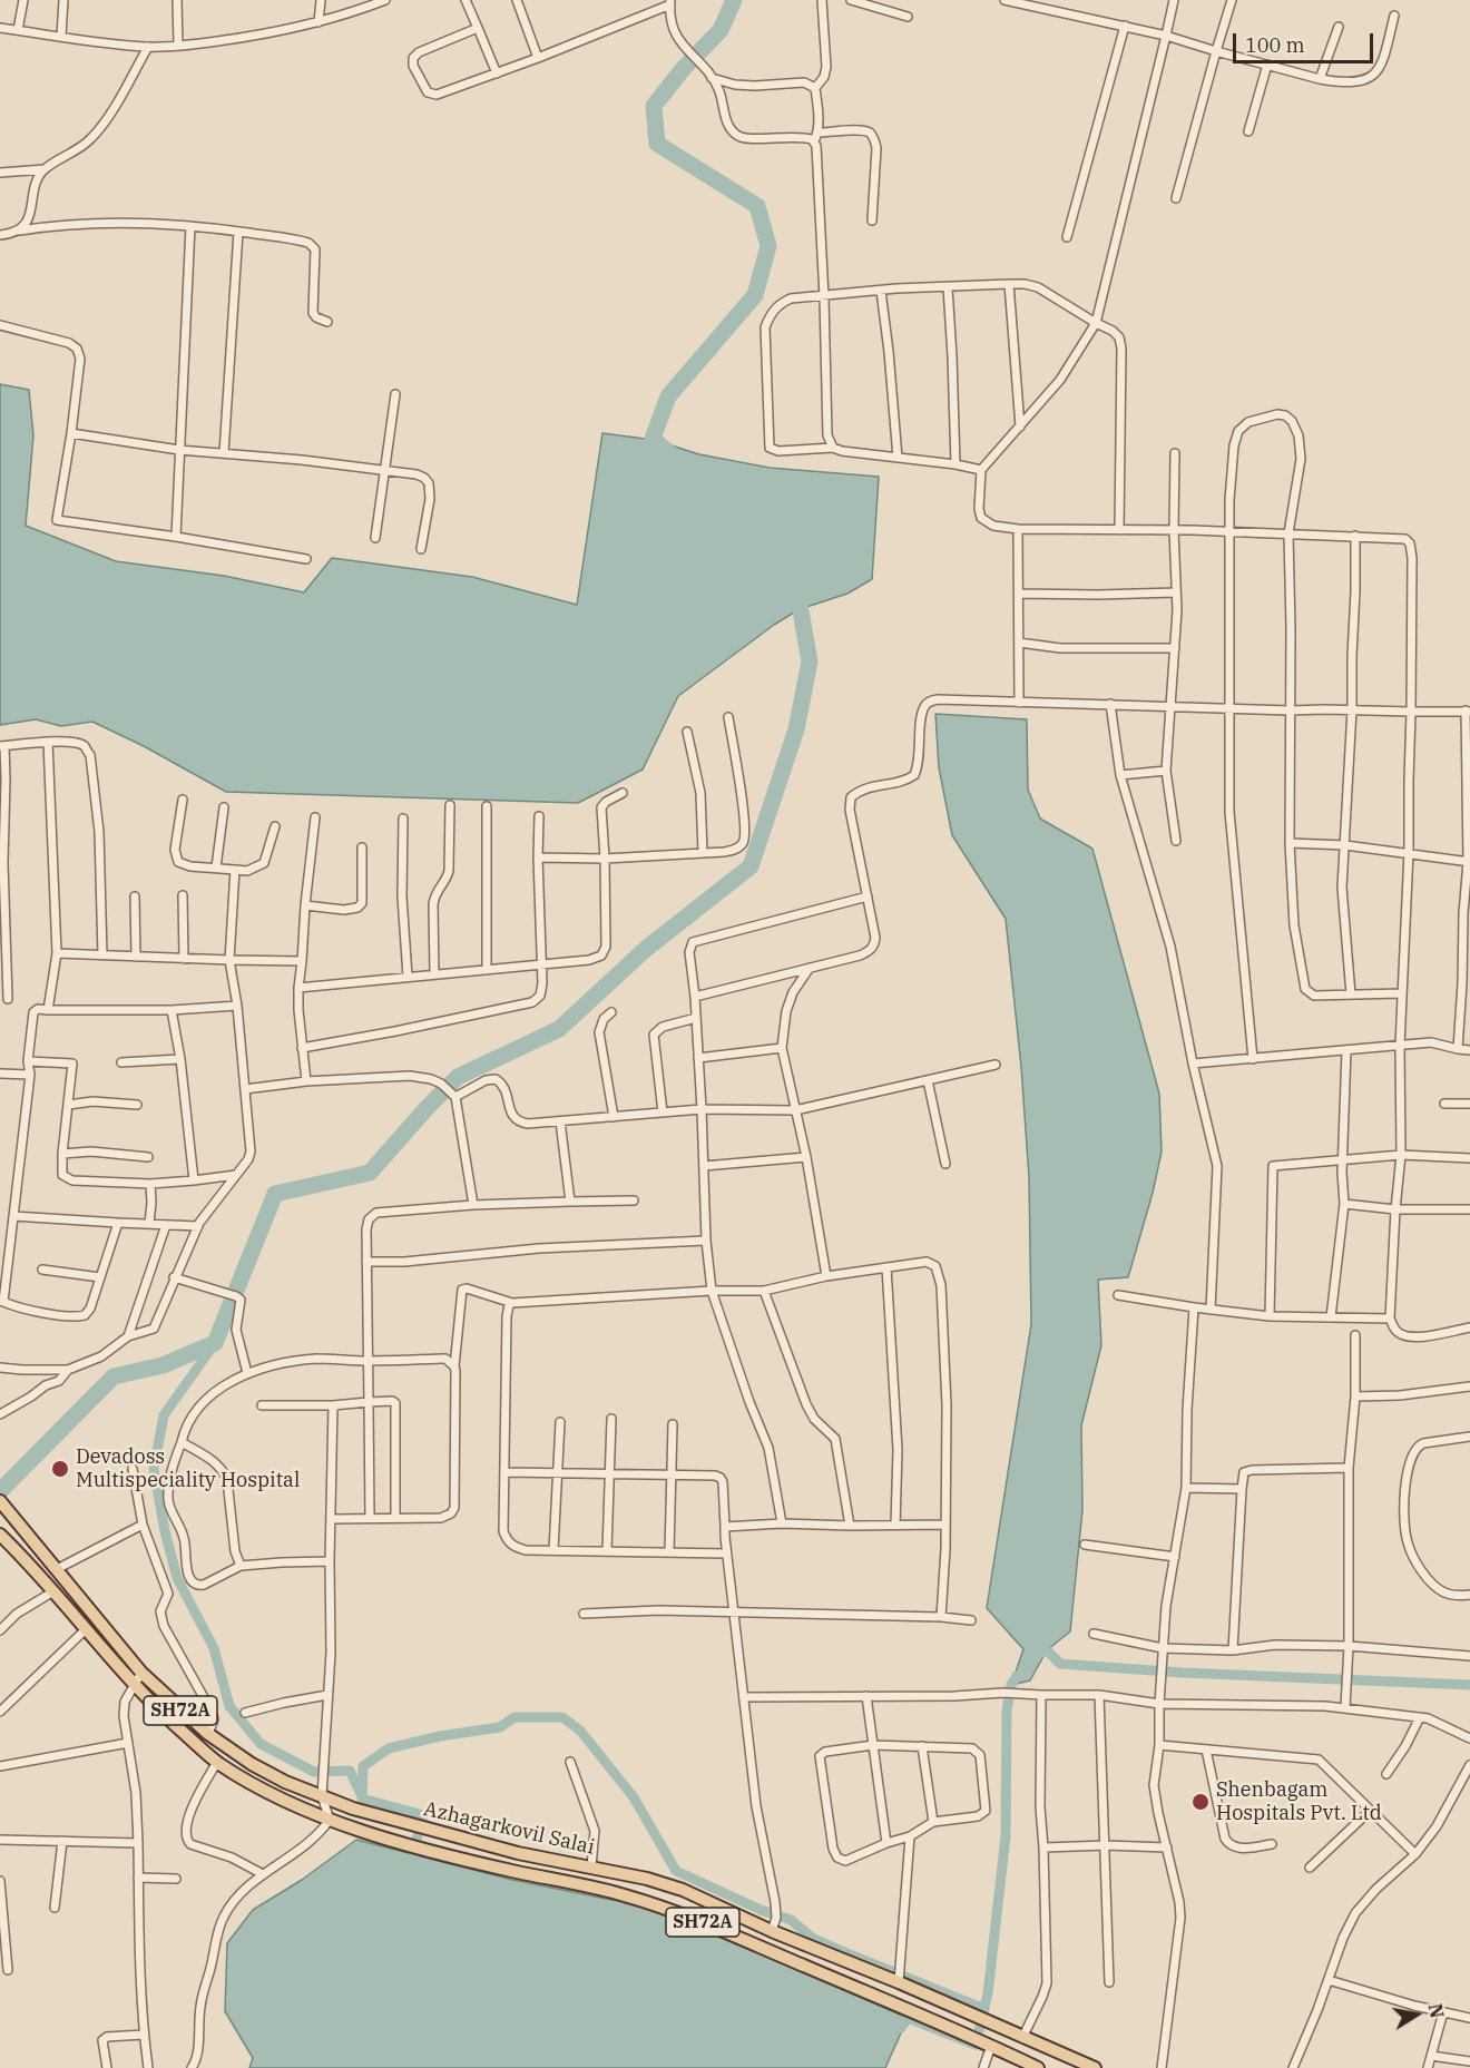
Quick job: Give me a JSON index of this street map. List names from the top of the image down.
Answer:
{
  "streets": {
    "main road": ["SH72A", "Azhagarkovil Salai"]
  },
  "places": ["Devadoss Multispeciality Hospital", "Shenbagam Hospitals Pvt. Ltd"],
  "scale_bar": "100 m",
  "north": "right"
}
